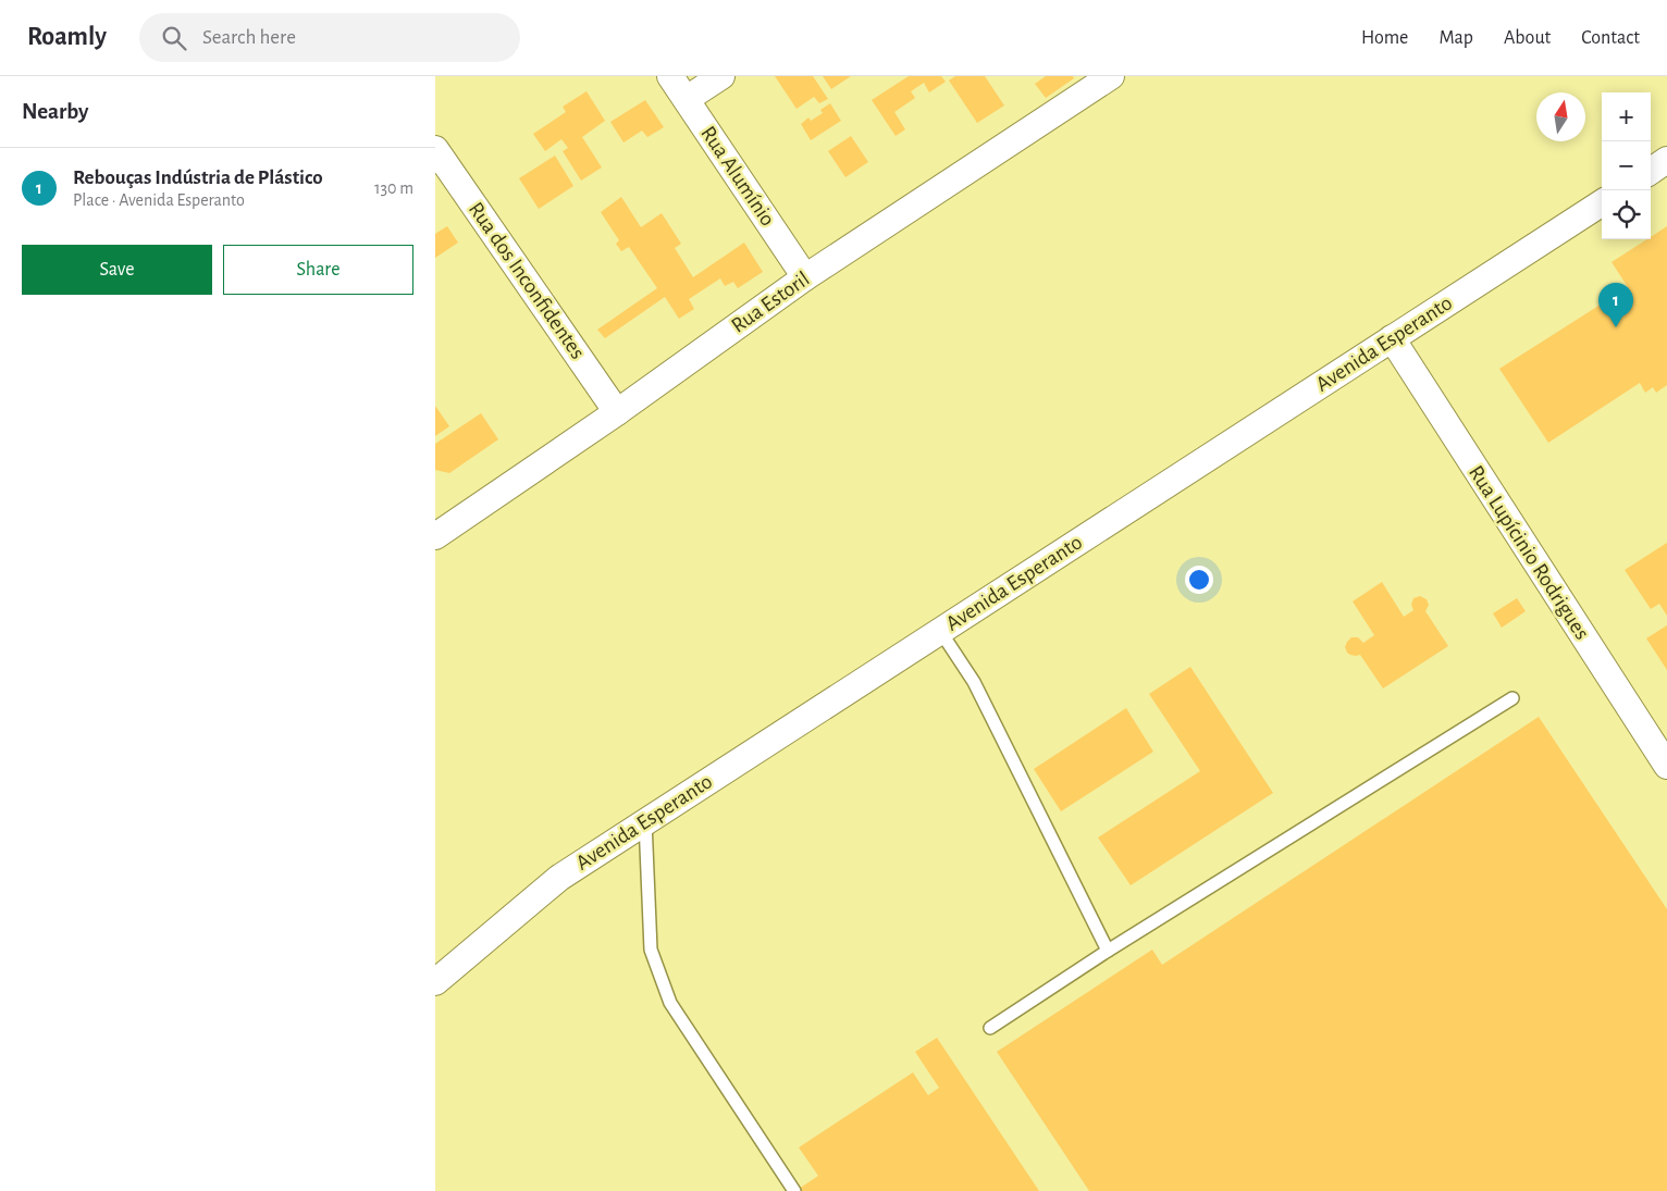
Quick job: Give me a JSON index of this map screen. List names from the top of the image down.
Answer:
{
  "streets": {
    "street": [
      "Rua Alumínio",
      "Rua dos Inconfidentes",
      "Rua Estoril",
      "Avenida Esperanto",
      "Rua Lupícinio Rodrigues"
    ]
  },
  "crossings": [
    ["Rua Alumínio", "Rua Estoril"],
    ["Rua dos Inconfidentes", "Rua Estoril"],
    ["Avenida Esperanto", "Rua Lupícinio Rodrigues"]
  ],
  "north": "top",
  "page": {
    "header": "Roamly",
    "search": "Search here",
    "nav": [
      "Home",
      "Map",
      "About",
      "Contact"
    ],
    "heading": "Nearby",
    "map_buttons": ["+", "−"],
    "list": [
      {
        "mark": "1",
        "name": "Rebouças Indústria de Plástico",
        "note": "Place · Avenida Esperanto",
        "value": "130 m"
      }
    ],
    "buttons": ["Save", "Share"],
    "pins": "1"
  }
}
